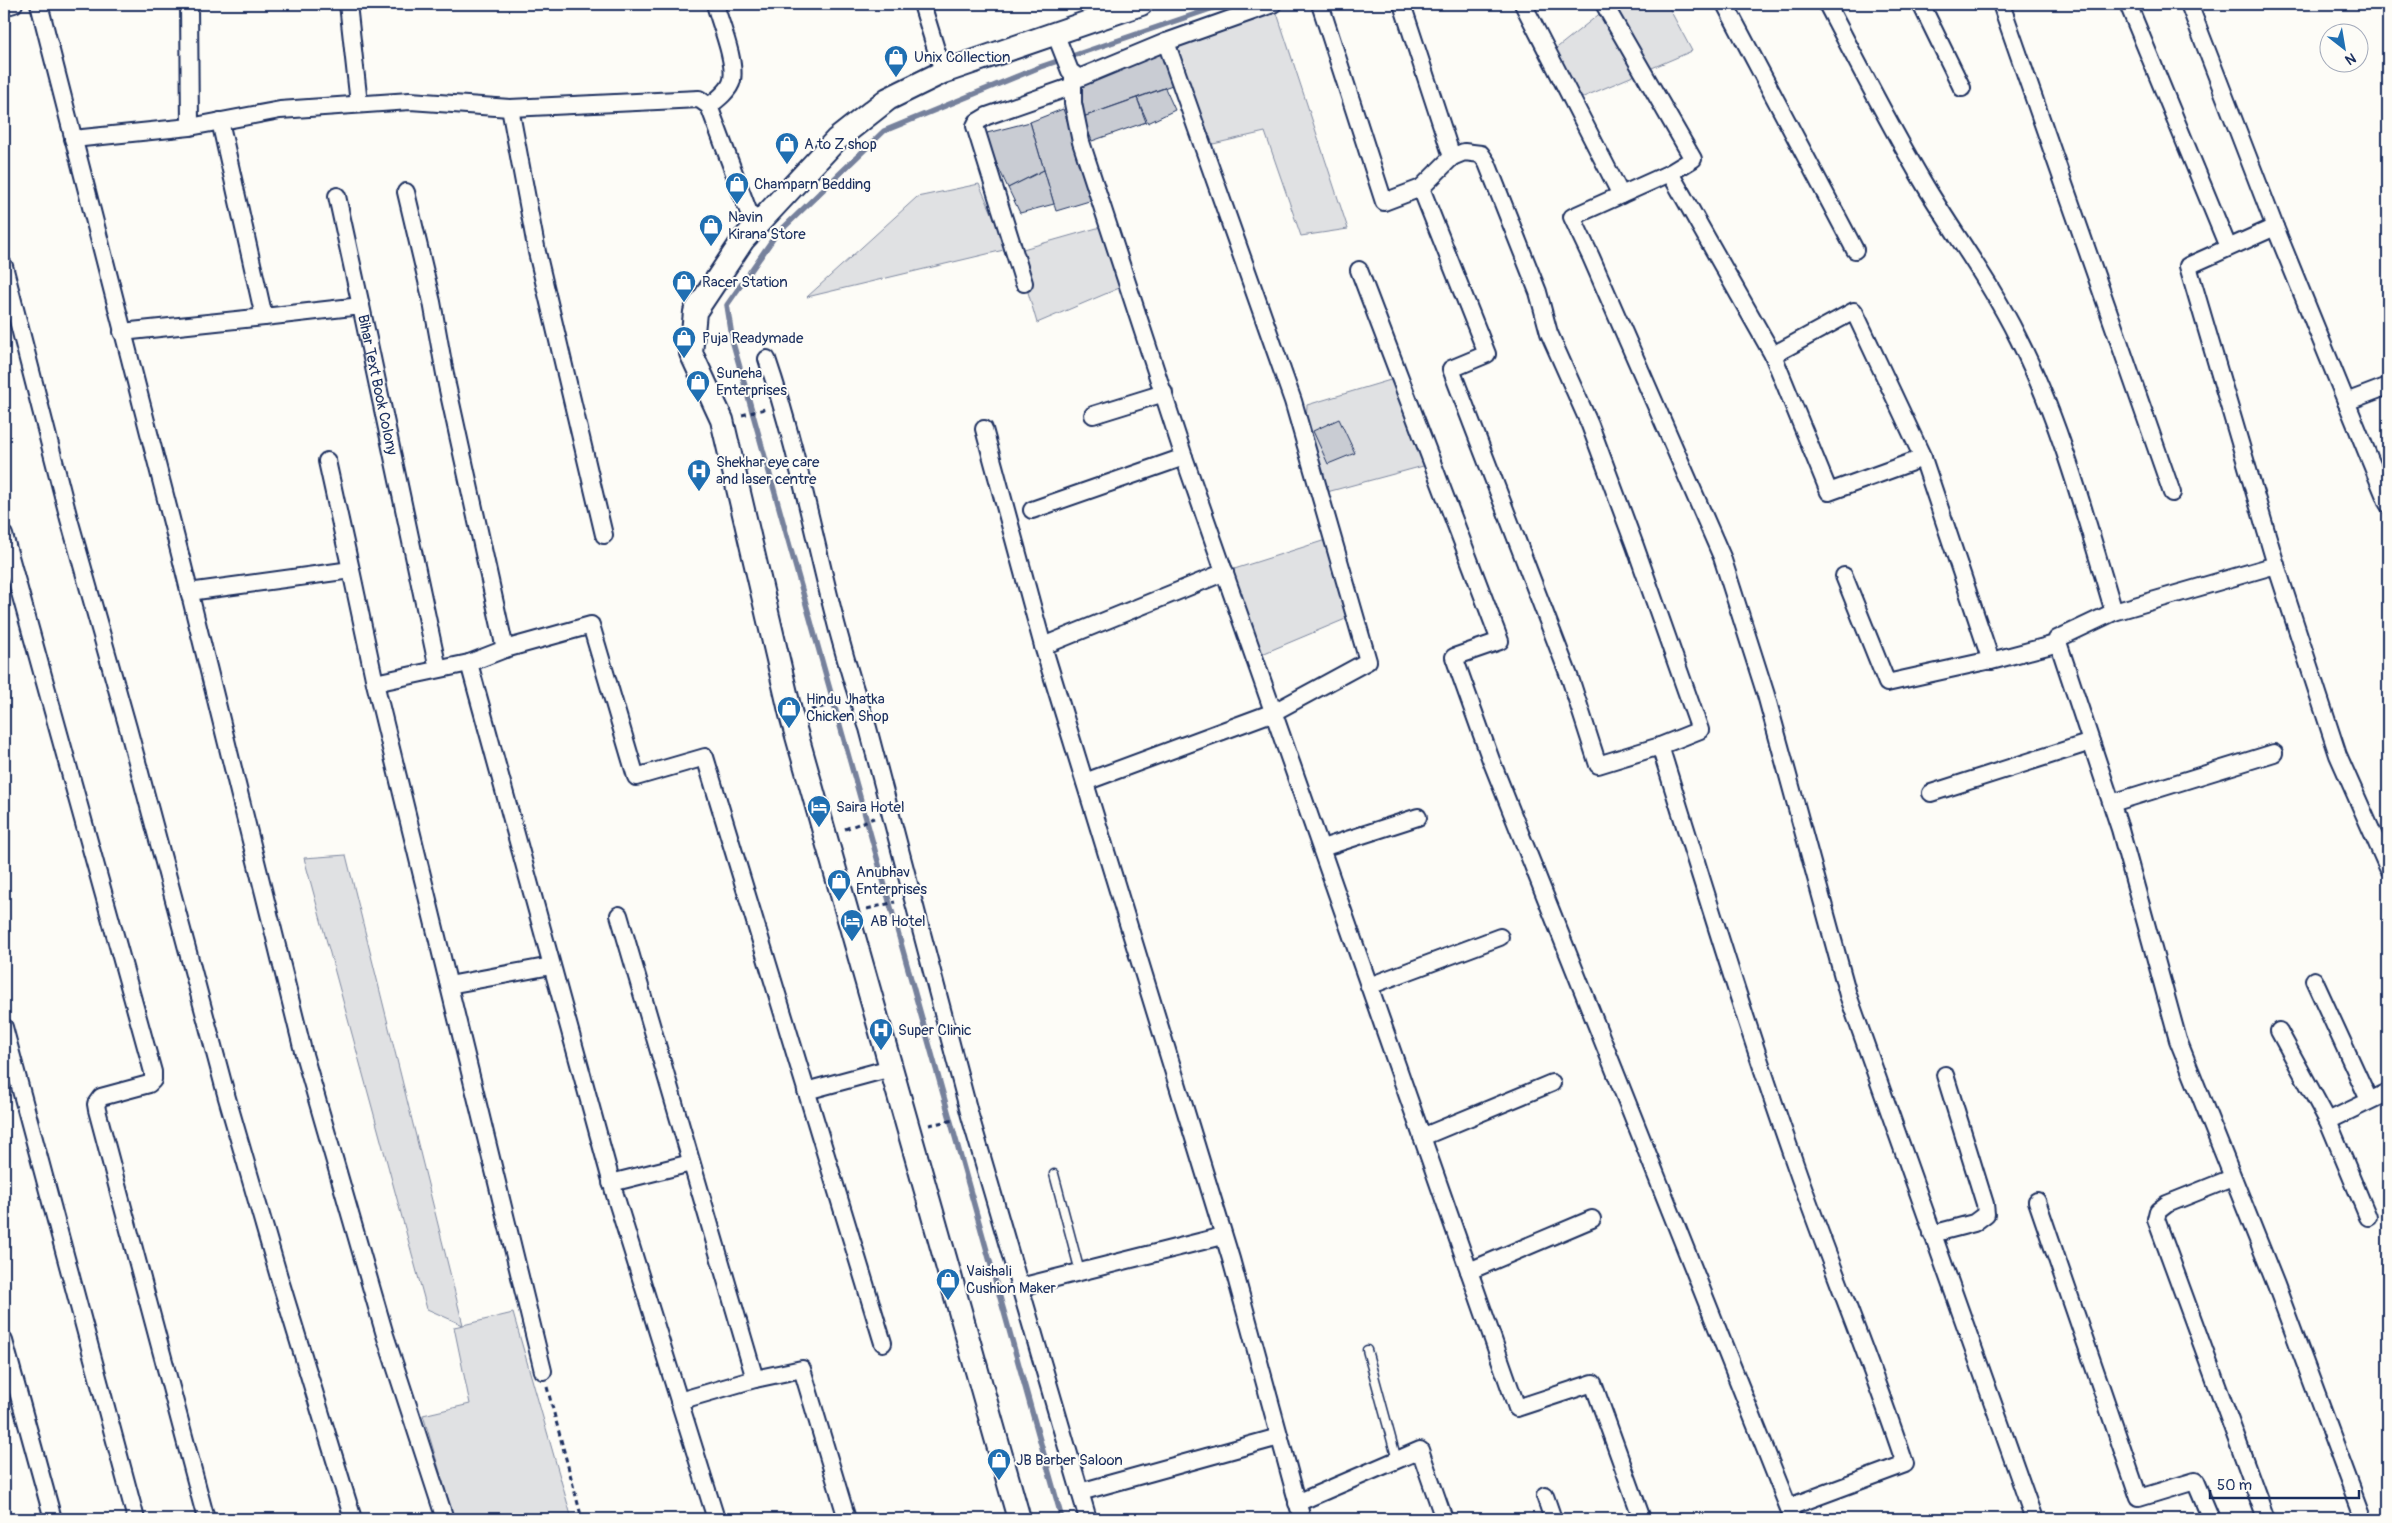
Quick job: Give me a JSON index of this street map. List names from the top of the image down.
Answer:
{
  "streets": {
    "street": ["Bihar Text Book Colony"]
  },
  "places": {
    "shop": [
      "Unix Collection",
      "A to Z shop",
      "Champarn Bedding",
      "Navin Kirana Store",
      "Racer Station",
      "Puja Readymade",
      "Suneha Enterprises",
      "Hindu Jhatka Chicken Shop",
      "Anubhav Enterprises",
      "Vaishali Cushion Maker",
      "JB Barber Saloon"
    ],
    "hospital": ["Shekhar eye care and laser centre", "Super Clinic"],
    "hotel": ["Saira Hotel", "AB Hotel"]
  },
  "scale_bar": "50 m",
  "north": "bottom right"
}
